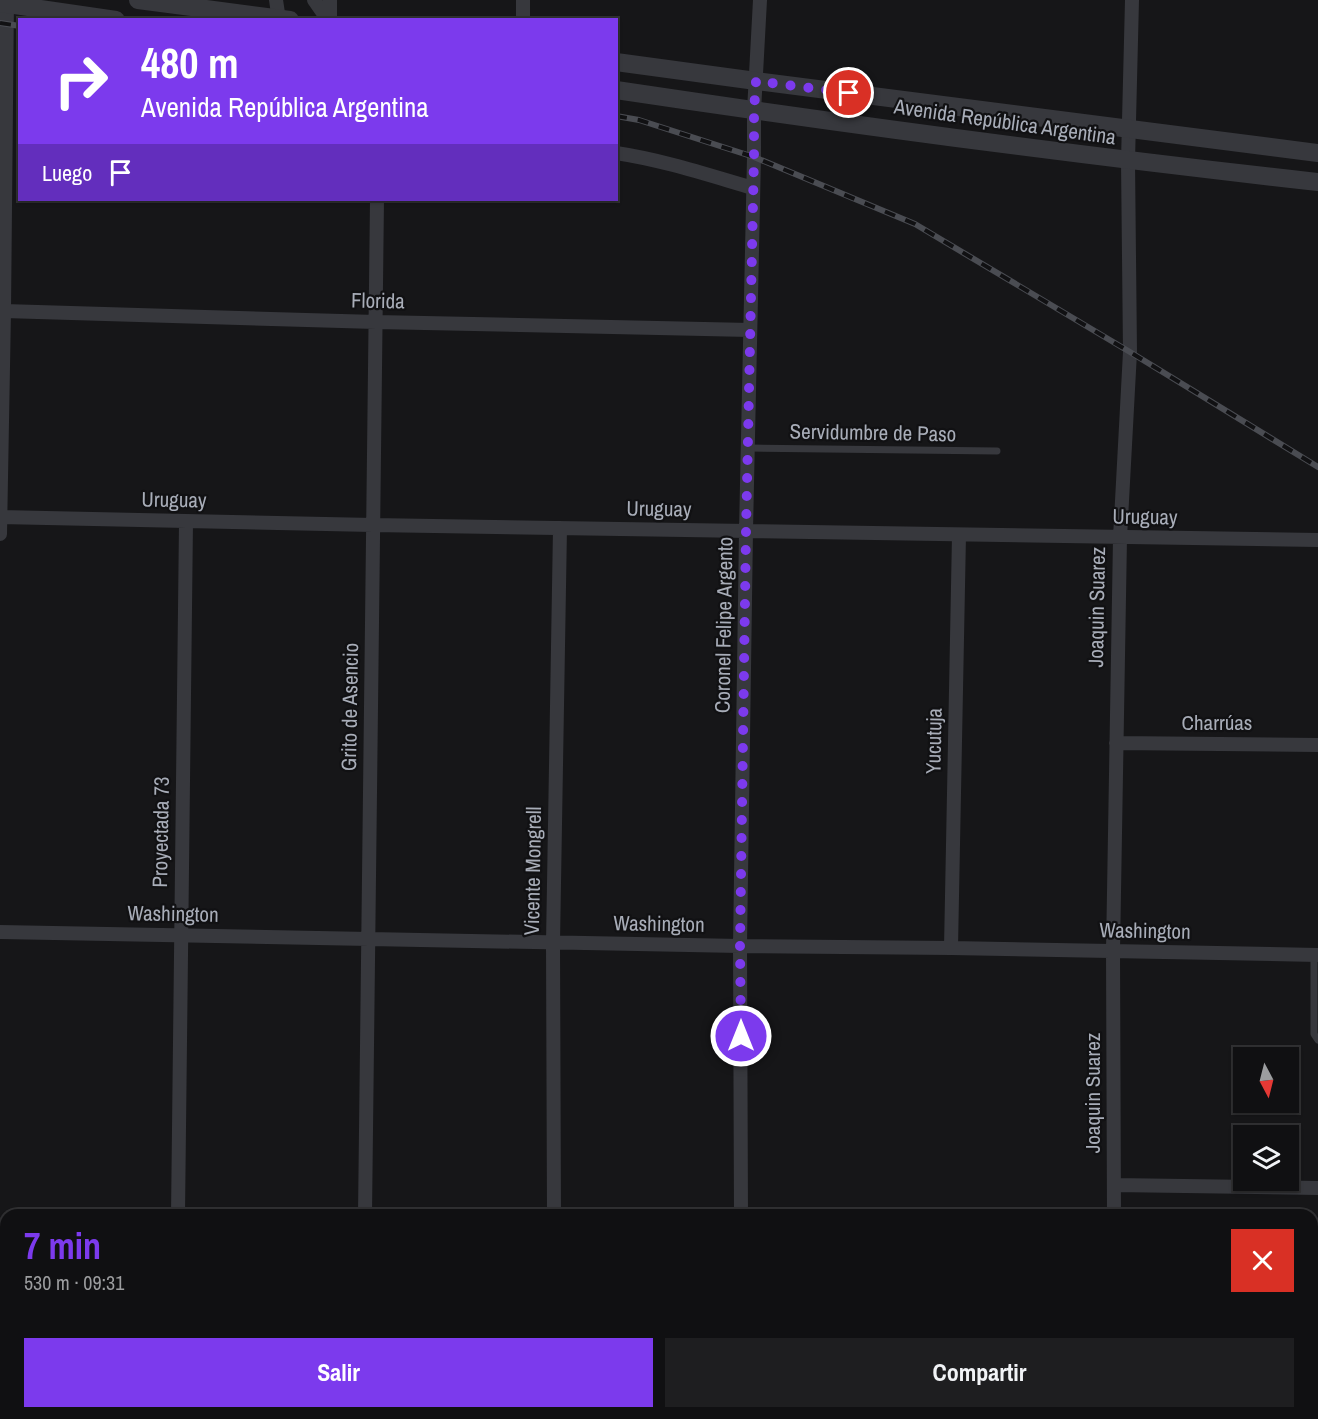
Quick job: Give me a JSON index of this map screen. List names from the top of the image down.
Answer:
{
  "streets": {
    "street": [
      "Avenida República Argentina",
      "Florida",
      "Uruguay",
      "Joaquin Suarez",
      "Coronel Felipe Argento",
      "Grito de Asencio",
      "Charrúas",
      "Yucutuja",
      "Proyectada 73",
      "Vicente Mongrell",
      "Washington"
    ],
    "lane": ["Servidumbre de Paso"]
  },
  "crossings": [
    ["Avenida República Argentina", "Joaquin Suarez"],
    ["Avenida República Argentina", "Coronel Felipe Argento"],
    ["Florida", "Coronel Felipe Argento"],
    ["Florida", "Grito de Asencio"],
    ["Servidumbre de Paso", "Coronel Felipe Argento"],
    ["Uruguay", "Joaquin Suarez"],
    ["Uruguay", "Coronel Felipe Argento"],
    ["Uruguay", "Grito de Asencio"],
    ["Uruguay", "Yucutuja"],
    ["Uruguay", "Proyectada 73"],
    ["Uruguay", "Vicente Mongrell"],
    ["Joaquin Suarez", "Charrúas"],
    ["Joaquin Suarez", "Washington"],
    ["Coronel Felipe Argento", "Washington"],
    ["Grito de Asencio", "Washington"],
    ["Yucutuja", "Washington"],
    ["Proyectada 73", "Washington"],
    ["Vicente Mongrell", "Washington"]
  ],
  "north": "bottom",
  "page": {
    "turn": ["480 m", "Avenida República Argentina"],
    "then": "Luego",
    "heading": ["7 min", "530 m · 09:31"],
    "buttons": ["Salir", "Compartir"]
  }
}
